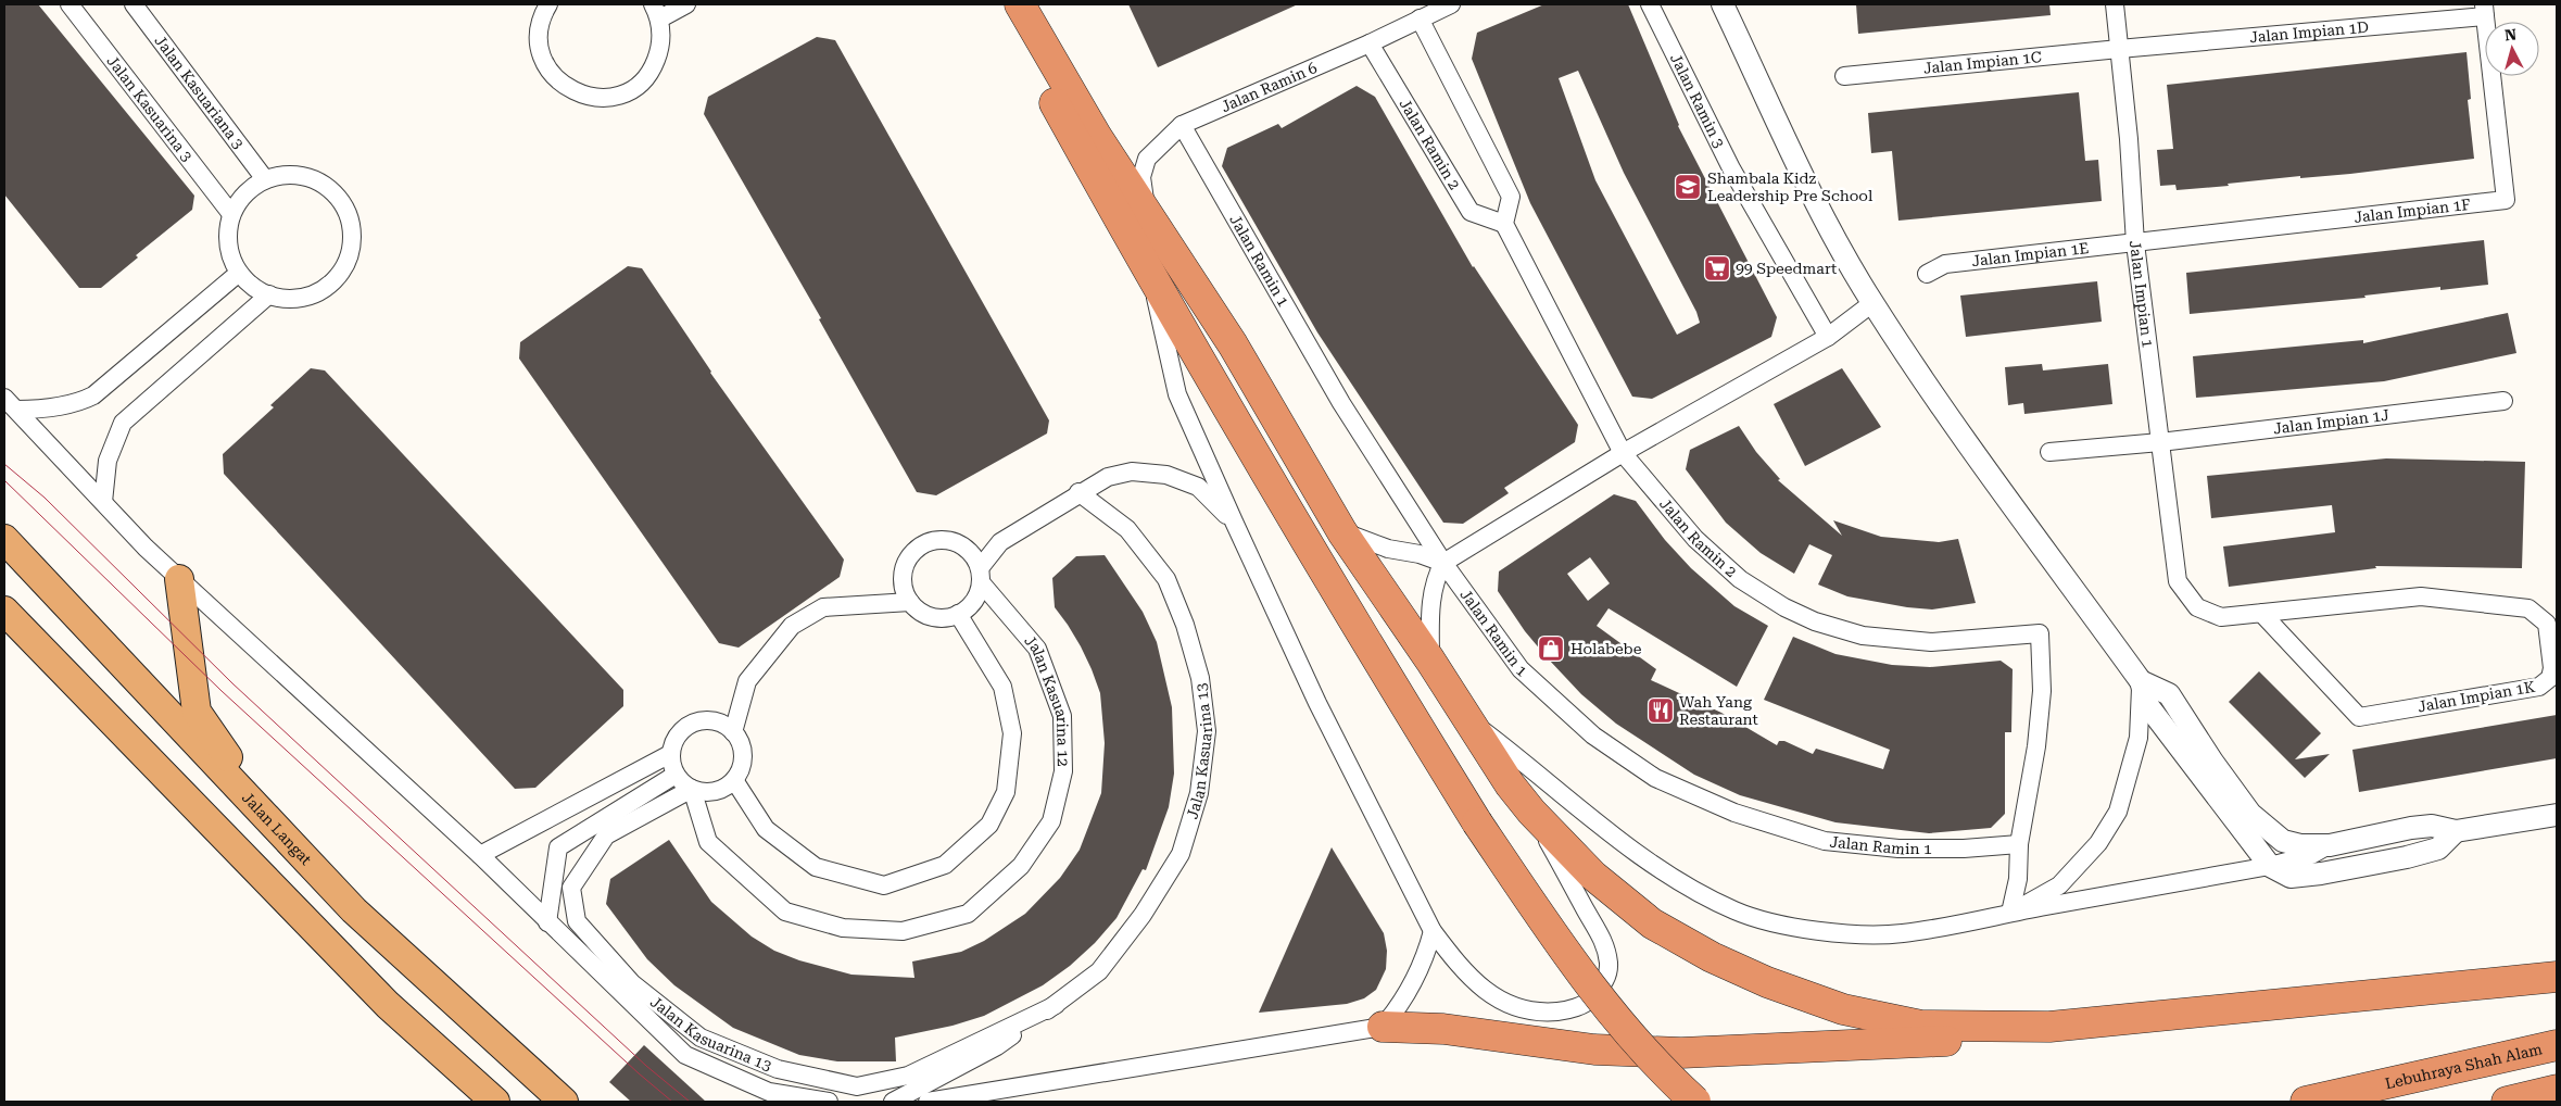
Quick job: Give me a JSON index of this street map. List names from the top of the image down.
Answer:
{
  "streets": {
    "highway": ["Jalan Langat", "Lebuhraya Shah Alam"],
    "street": [
      "Jalan Impian 1D",
      "Jalan Impian 1C",
      "Jalan Ramin 6",
      "Jalan Kasuariana 3",
      "Jalan Ramin 3",
      "Jalan Kasuarina 3",
      "Jalan Ramin 2",
      "Jalan Impian 1F",
      "Jalan Impian 1E",
      "Jalan Ramin 1",
      "Jalan Impian 1",
      "Jalan Impian 1J",
      "Jalan Impian 1K",
      "Jalan Kasuarina 12",
      "Jalan Kasuarina 13"
    ]
  },
  "crossings": [
    ["Jalan Impian 1D", "Jalan Impian 1C"],
    ["Jalan Impian 1D", "Jalan Impian 1F"],
    ["Jalan Impian 1D", "Jalan Impian 1"],
    ["Jalan Impian 1C", "Jalan Impian 1"],
    ["Jalan Ramin 6", "Jalan Ramin 2"],
    ["Jalan Ramin 6", "Jalan Ramin 1"],
    ["Jalan Kasuariana 3", "Jalan Kasuarina 3"],
    ["Jalan Ramin 2", "Jalan Ramin 1"],
    ["Jalan Impian 1F", "Jalan Impian 1E"],
    ["Jalan Impian 1F", "Jalan Impian 1"],
    ["Jalan Impian 1E", "Jalan Impian 1"],
    ["Jalan Impian 1", "Jalan Impian 1J"],
    ["Jalan Impian 1", "Jalan Impian 1K"],
    ["Jalan Kasuarina 12", "Jalan Kasuarina 13"]
  ],
  "places": {
    "school or university": ["Shambala Kidz Leadership Pre School"],
    "supermarket": ["99 Speedmart"],
    "shop": ["Holabebe"],
    "restaurant": ["Wah Yang Restaurant"]
  },
  "north": "top"
}
